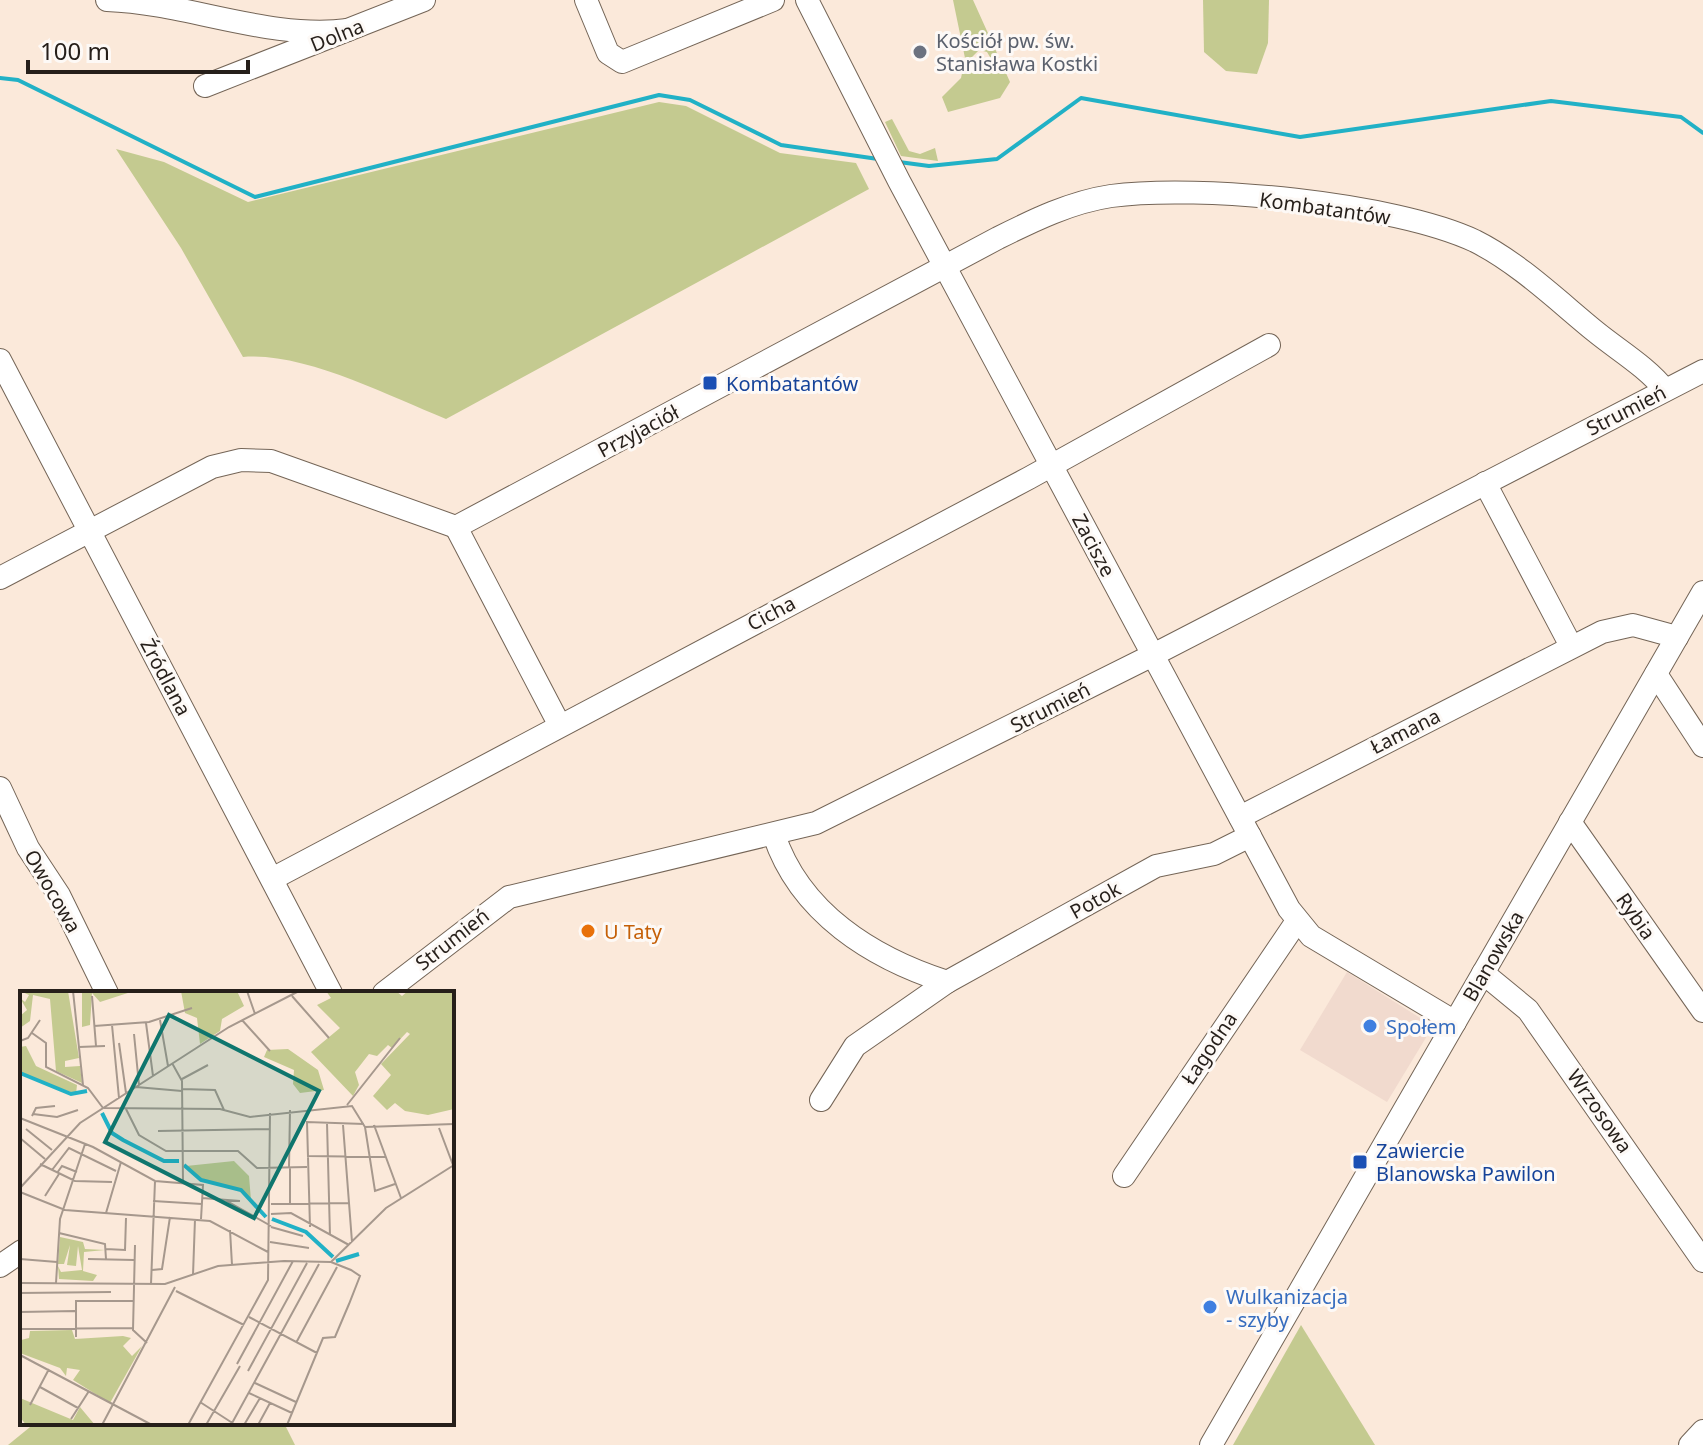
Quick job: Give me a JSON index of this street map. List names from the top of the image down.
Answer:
{
  "streets": {
    "street": [
      "Dolna",
      "Kombatantów",
      "Strumień",
      "Przyjaciół",
      "Zacisze",
      "Cicha",
      "Źródlana",
      "Łamana",
      "Owocowa",
      "Potok",
      "Rybia",
      "Blanowska",
      "Łagodna",
      "Wrzosowa"
    ]
  },
  "crossings": [
    ["Kombatantów", "Strumień"],
    ["Kombatantów", "Przyjaciół"],
    ["Kombatantów", "Zacisze"],
    ["Strumień", "Zacisze"],
    ["Przyjaciół", "Zacisze"],
    ["Zacisze", "Cicha"],
    ["Zacisze", "Łamana"],
    ["Zacisze", "Potok"],
    ["Zacisze", "Blanowska"],
    ["Zacisze", "Łagodna"],
    ["Cicha", "Źródlana"],
    ["Łamana", "Potok"],
    ["Łamana", "Blanowska"],
    ["Rybia", "Blanowska"],
    ["Blanowska", "Wrzosowa"]
  ],
  "places": {
    "other": [
      "Kościół pw. św. Stanisława Kostki",
      "U Taty",
      "Społem",
      "Wulkanizacja - szyby"
    ],
    "transit": ["Kombatantów", "Zawiercie Blanowska Pawilon"]
  },
  "scale_bar": "100 m"
}
